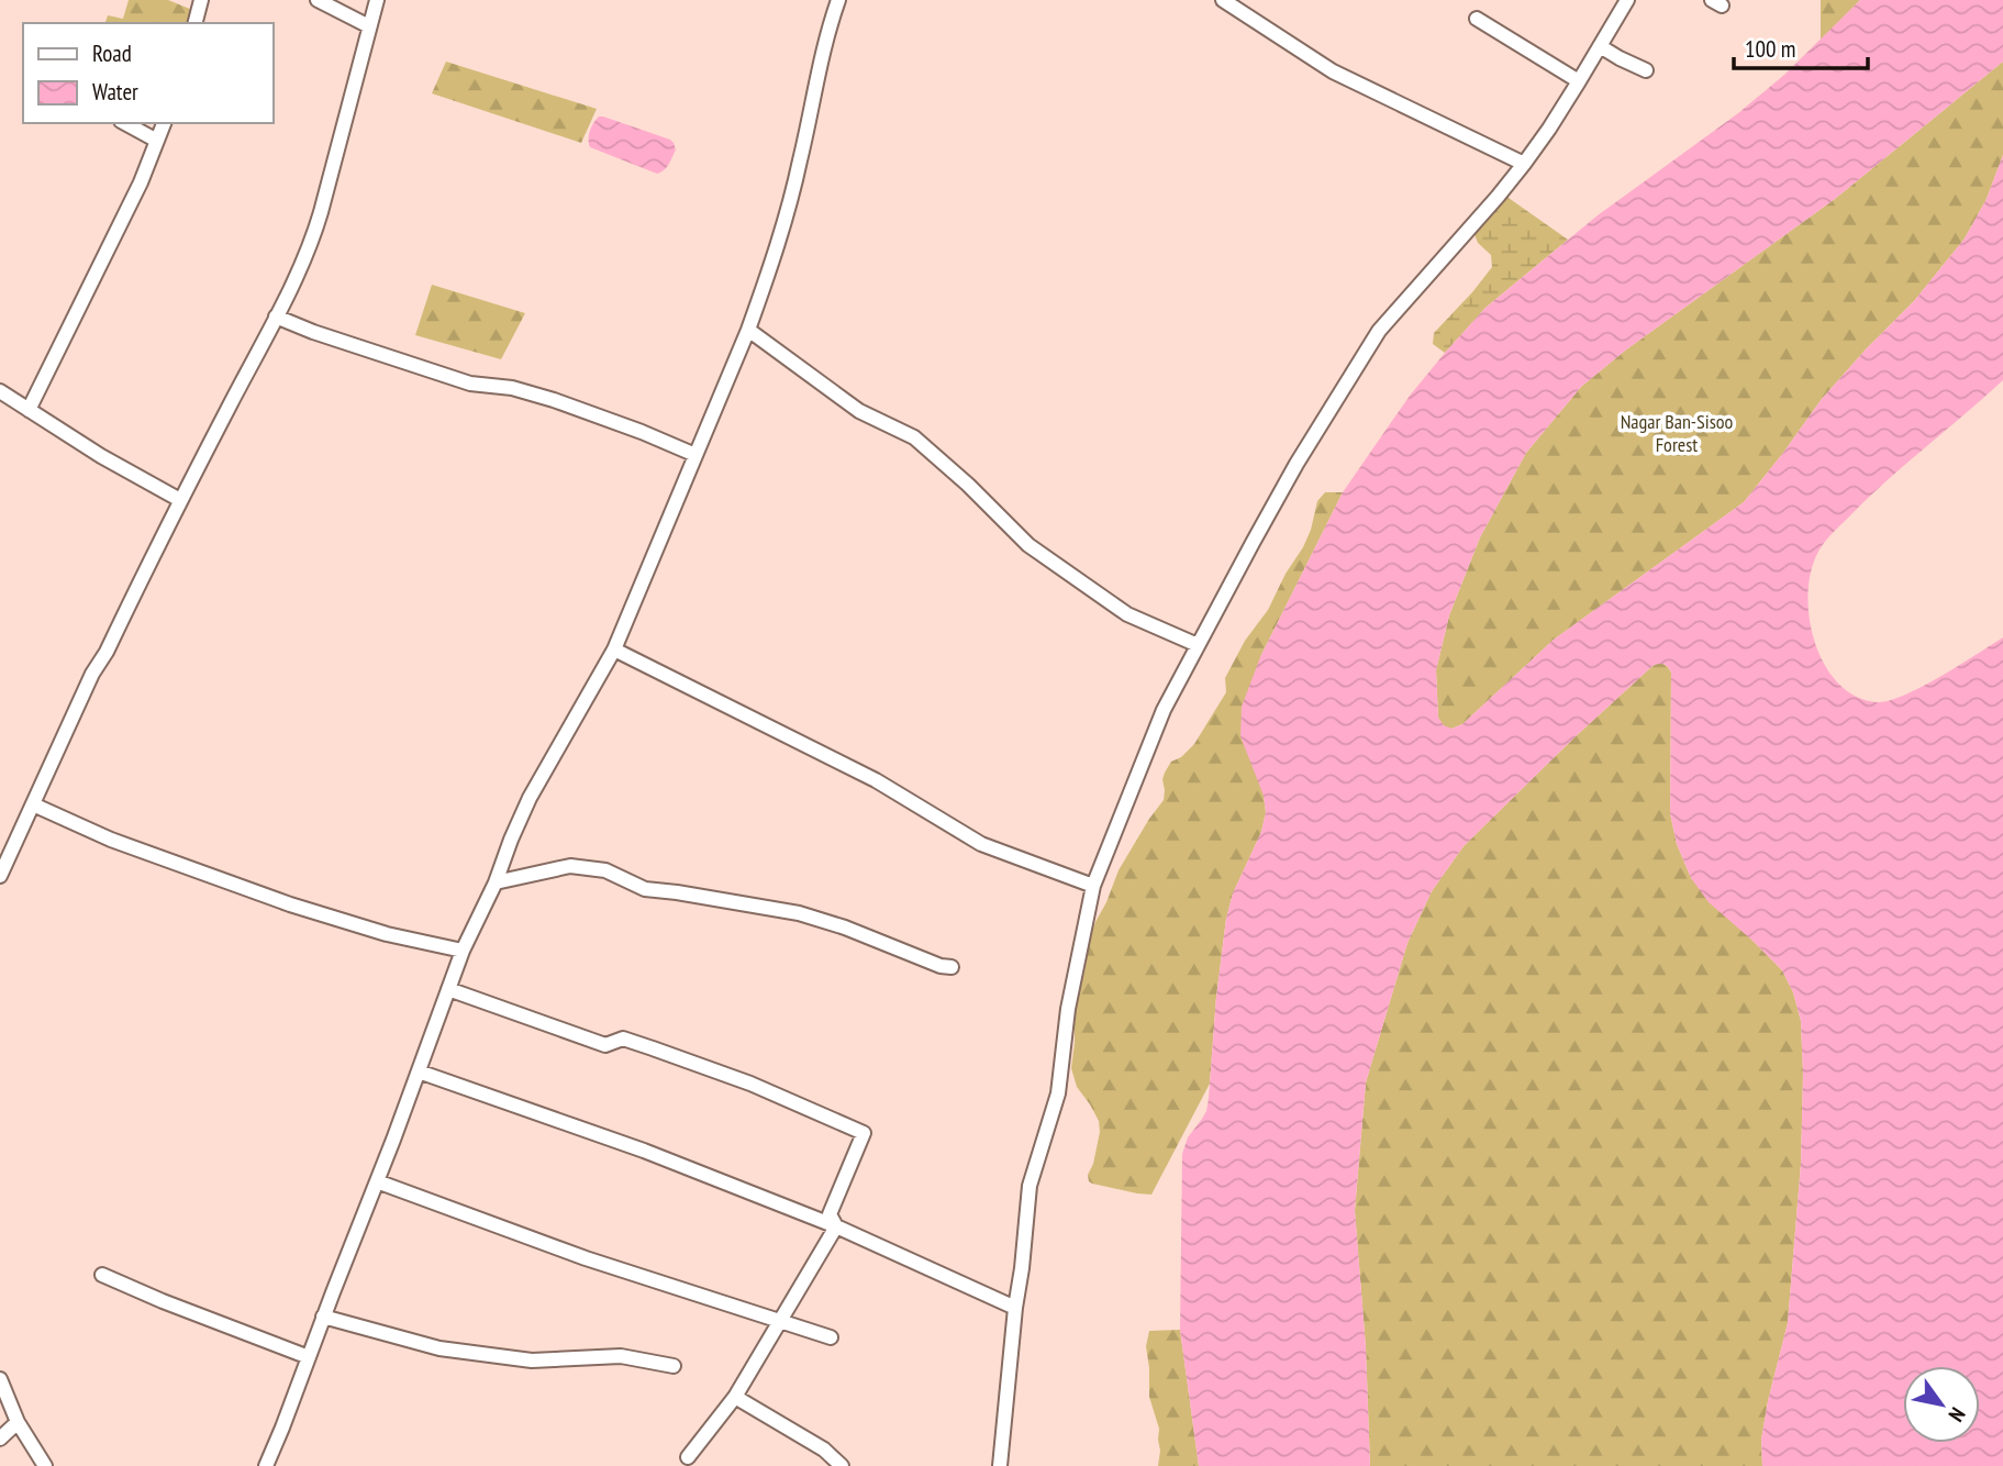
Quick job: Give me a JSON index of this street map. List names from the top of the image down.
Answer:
{
  "parks": ["Nagar Ban-Sisoo Forest"],
  "legend": ["Road", "Water"],
  "scale_bar": "100 m",
  "north": "bottom right"
}
